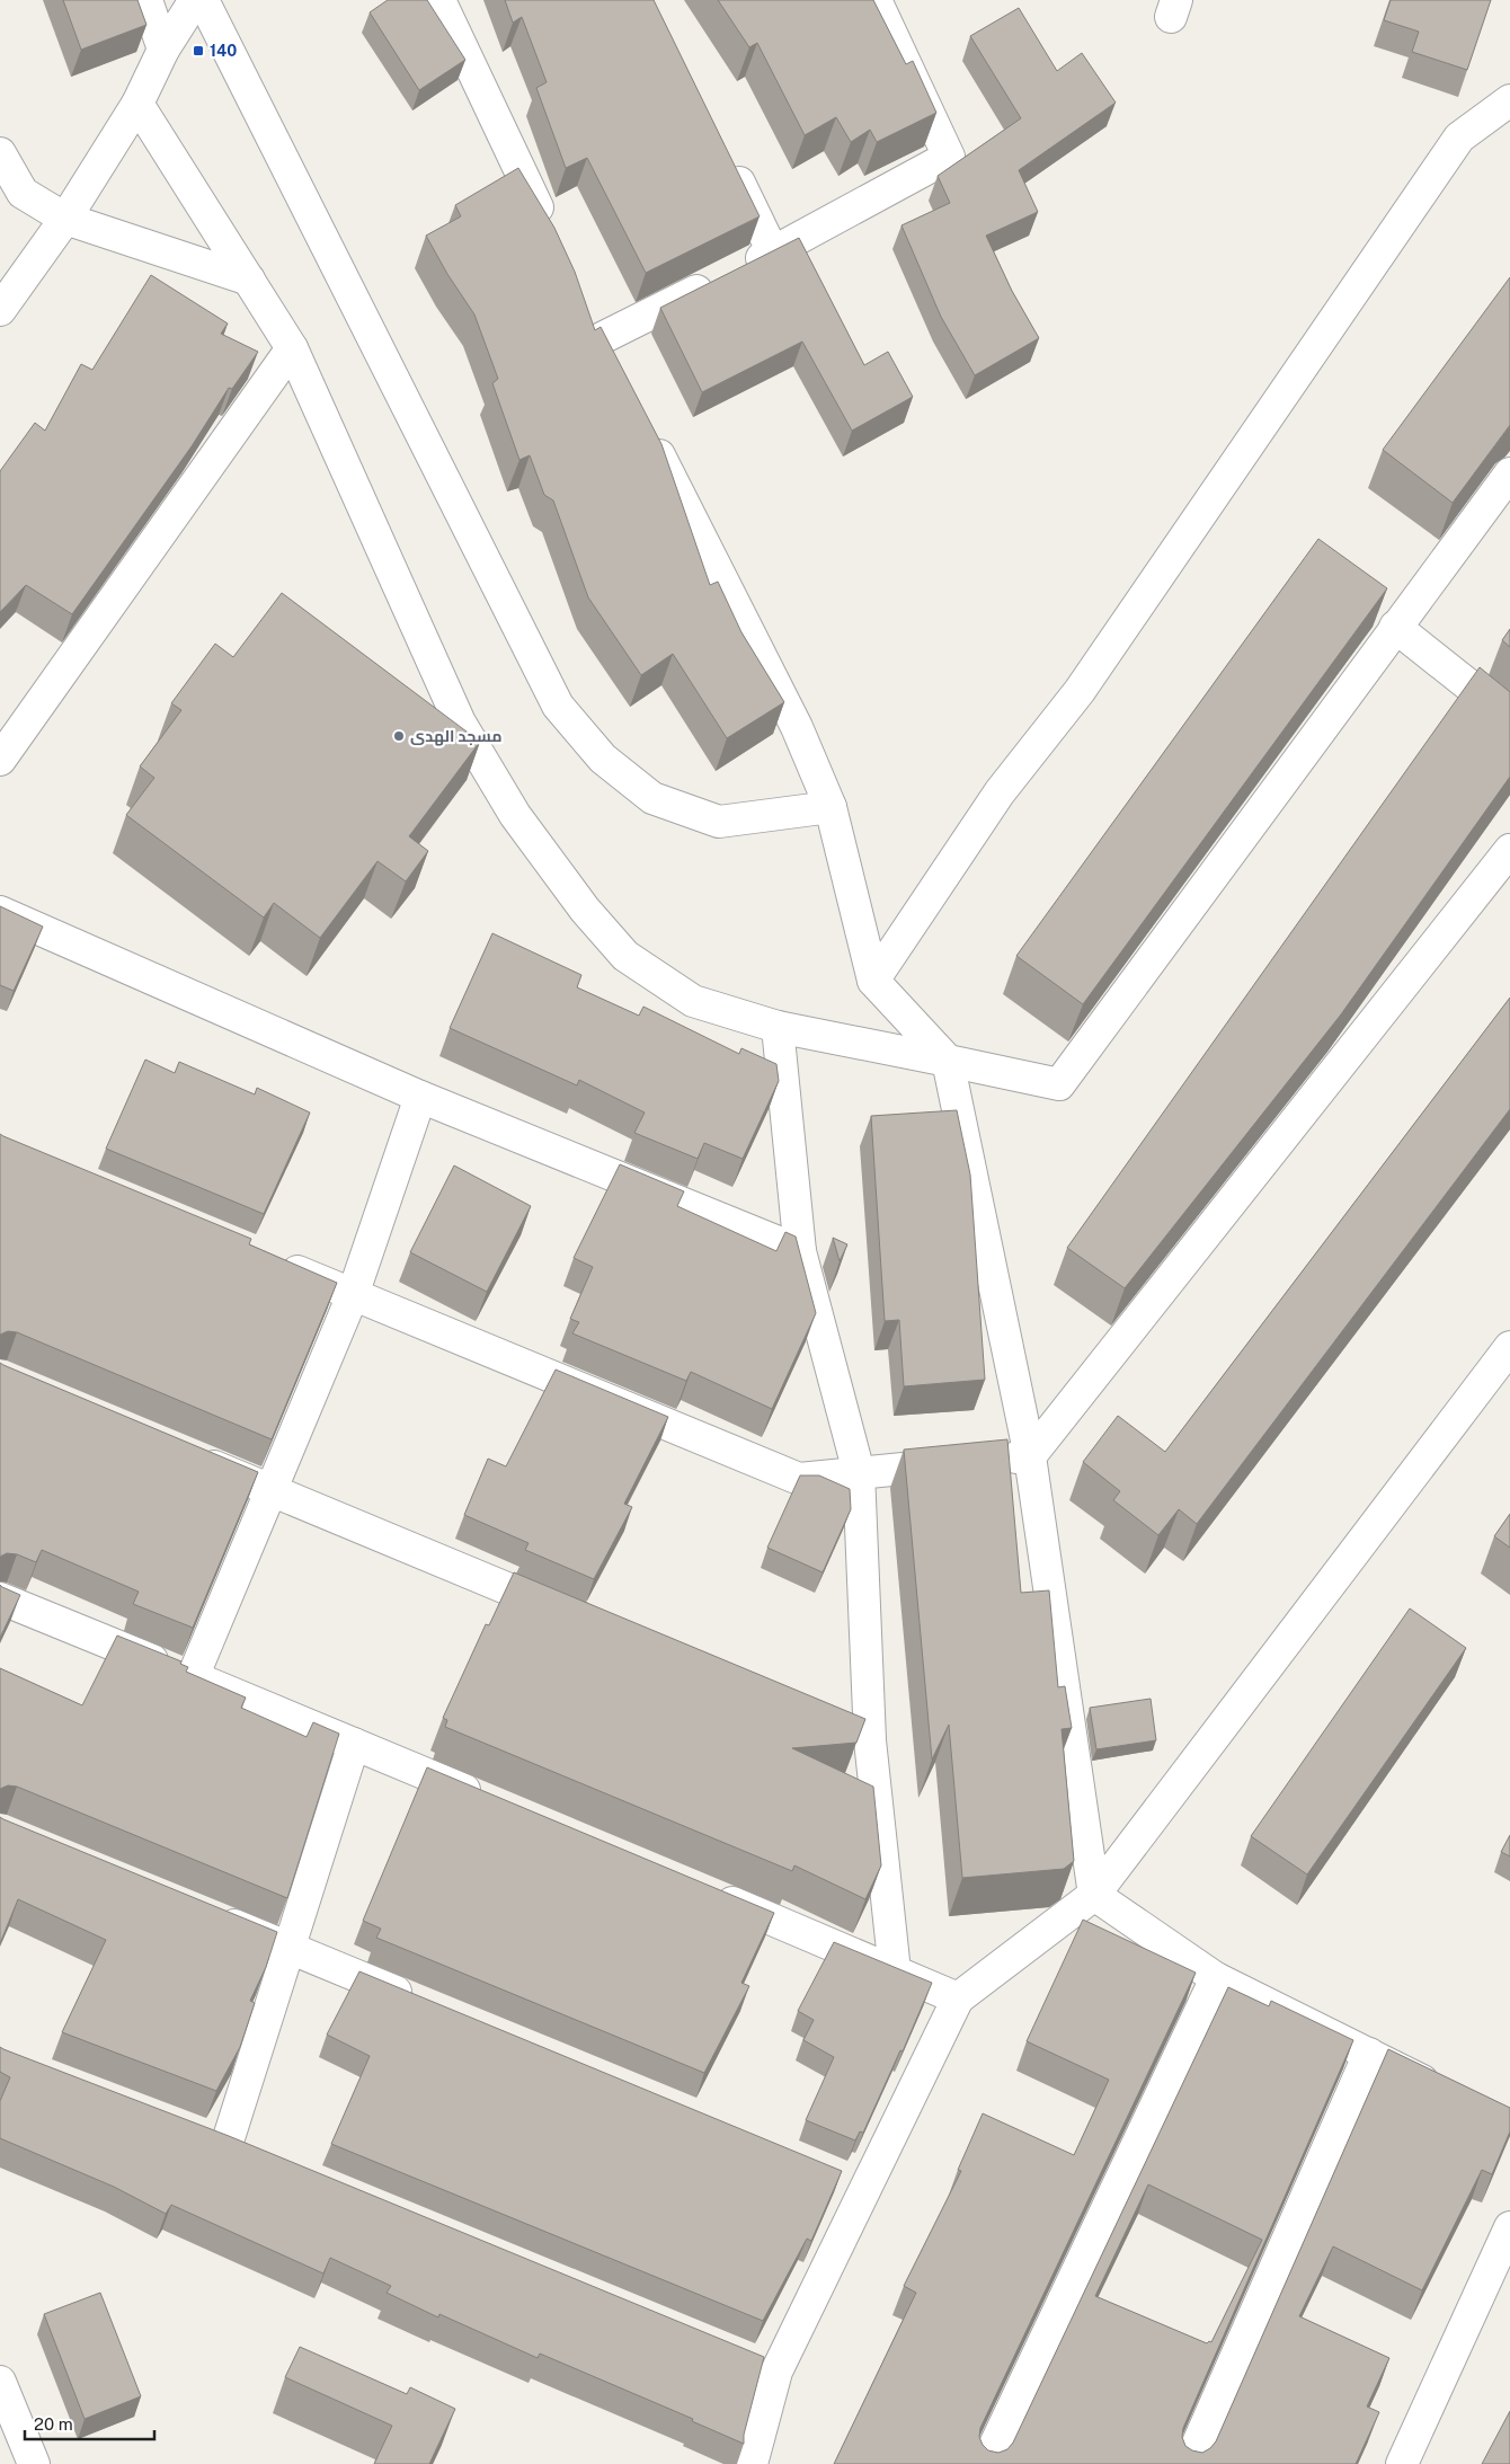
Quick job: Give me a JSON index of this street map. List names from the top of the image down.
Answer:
{
  "places": {
    "transit": ["140"],
    "other": ["مسجد الهدى"]
  },
  "scale_bar": "20 m"
}
